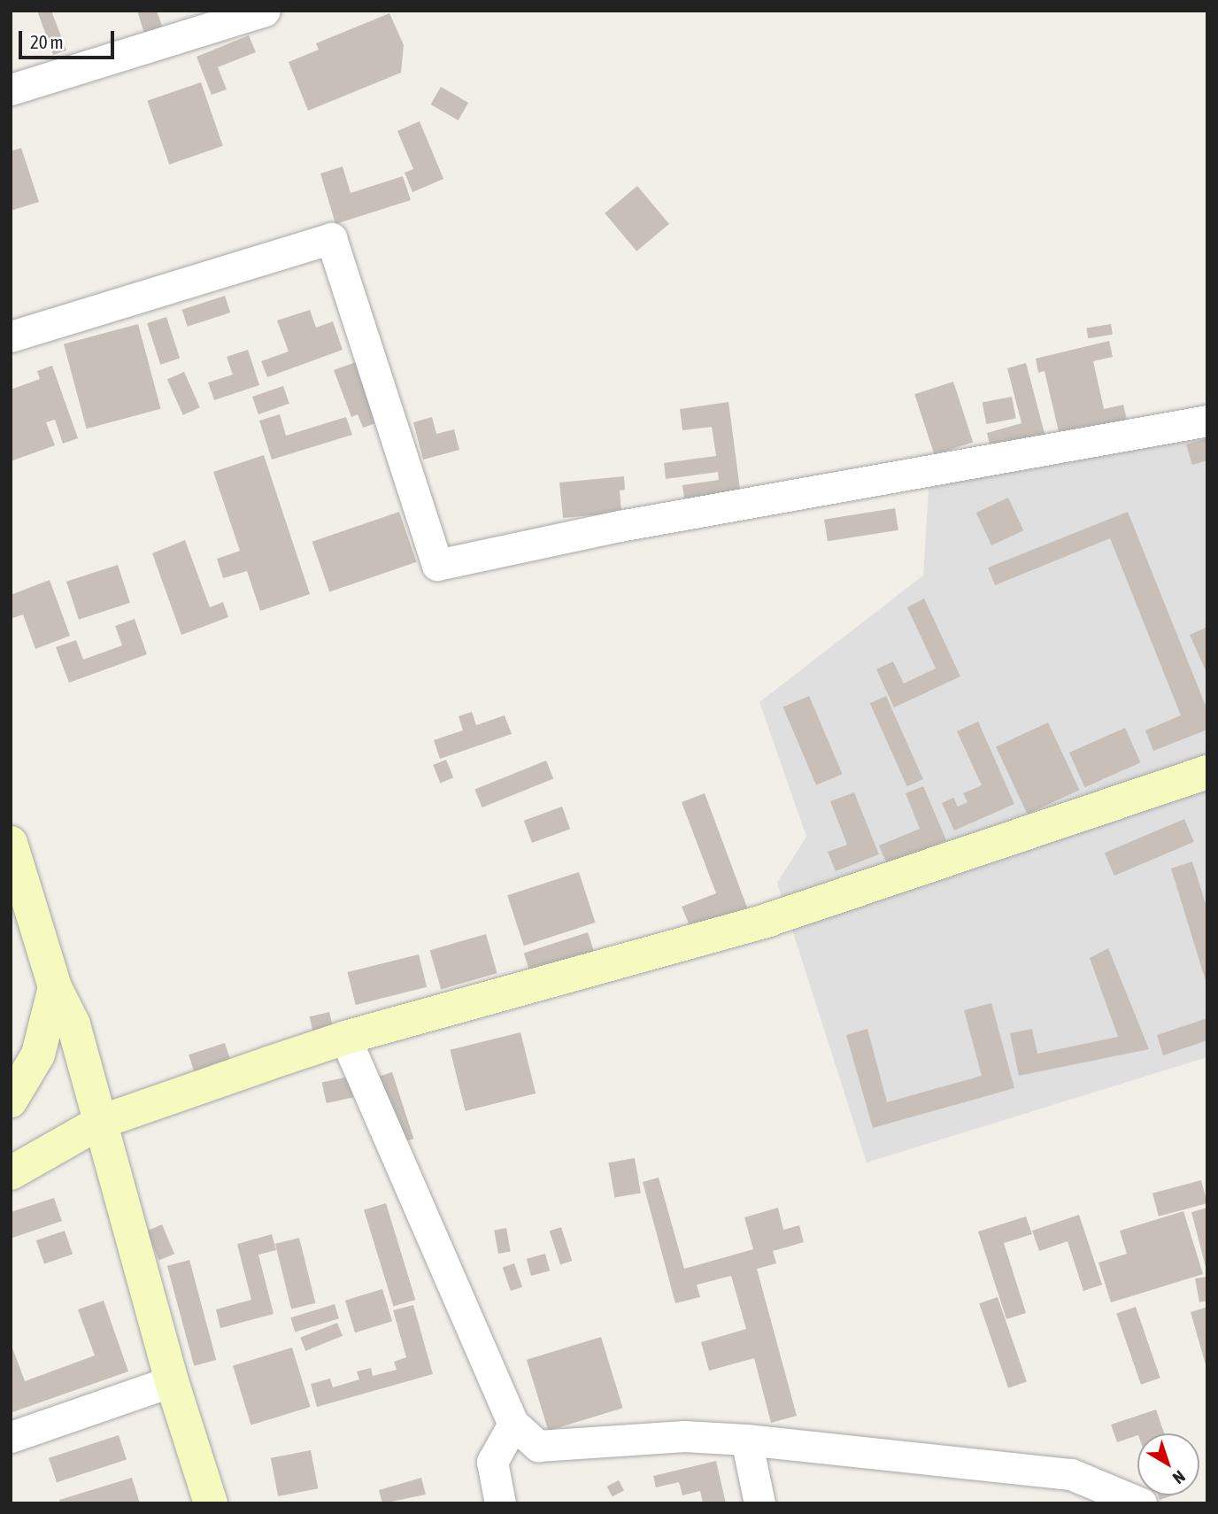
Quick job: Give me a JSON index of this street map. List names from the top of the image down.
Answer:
{
  "scale_bar": "20 m",
  "north": "bottom right"
}
